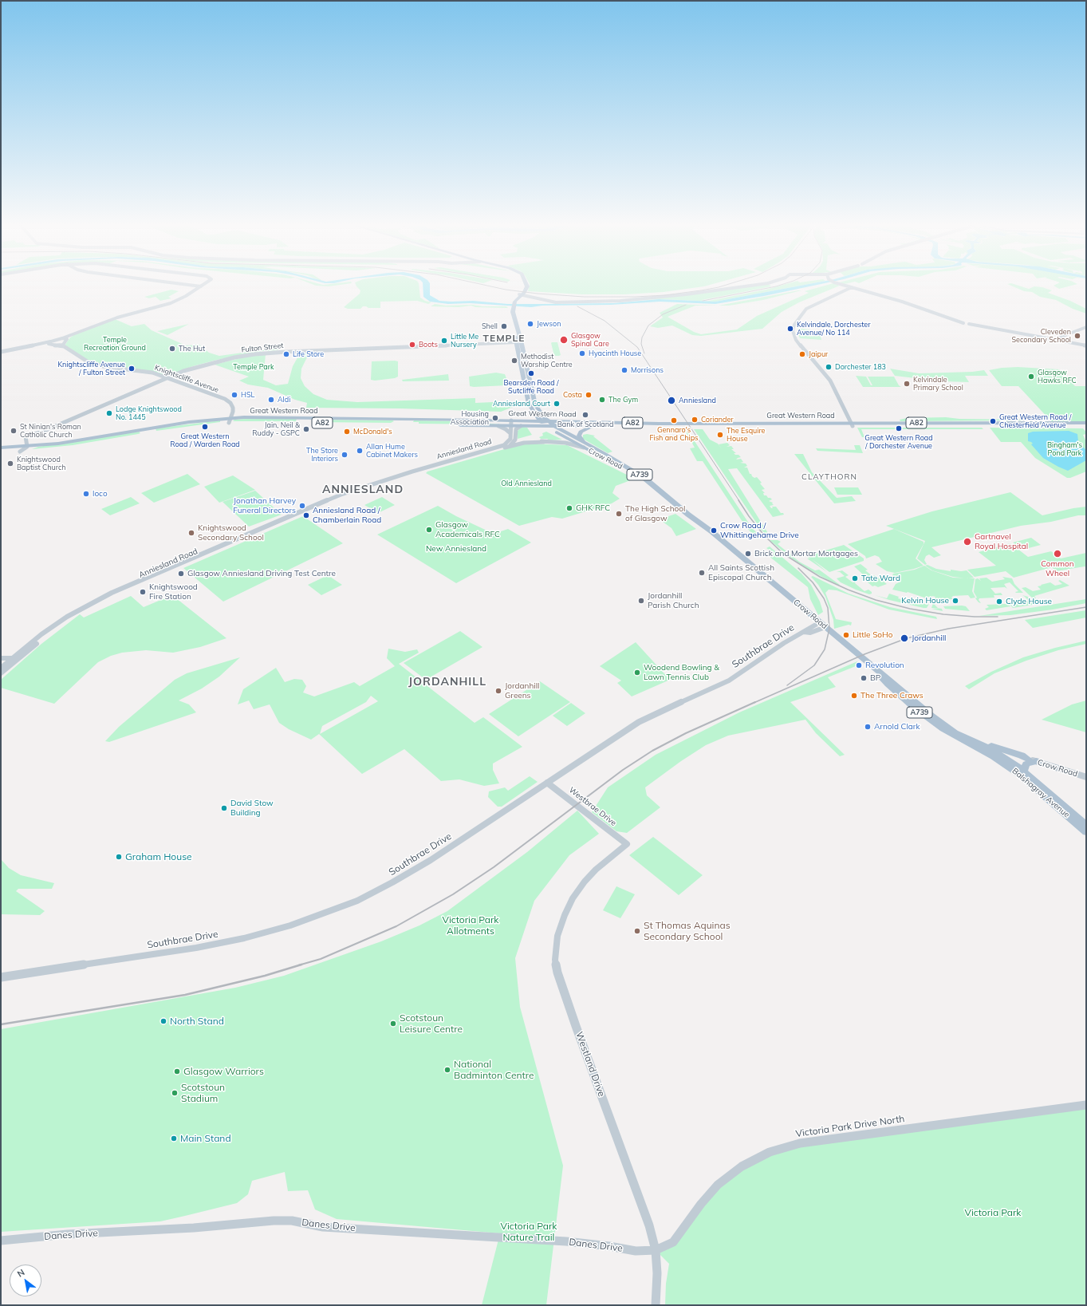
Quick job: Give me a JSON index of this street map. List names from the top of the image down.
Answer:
{
  "streets": {
    "main road": [
      "Great Western Road",
      "A82",
      "Crow Road",
      "A739",
      "Balshagray Avenue"
    ],
    "street": [
      "Fulton Street",
      "Knightscliffe Avenue",
      "Anniesland Road",
      "Southbrae Drive",
      "Westbrae Drive",
      "Westland Drive",
      "Victoria Park Drive North",
      "Danes Drive"
    ]
  },
  "crossings": [
    ["Fulton Street", "Knightscliffe Avenue"],
    ["Fulton Street", "A739"],
    ["Knightscliffe Avenue", "Great Western Road"],
    ["Great Western Road", "Anniesland Road"],
    ["Great Western Road", "Crow Road"],
    ["Great Western Road", "A739"],
    ["Crow Road", "A739"],
    ["Crow Road", "Southbrae Drive"],
    ["Crow Road", "Balshagray Avenue"],
    ["Southbrae Drive", "Westbrae Drive"],
    ["Westbrae Drive", "Westland Drive"],
    ["Westland Drive", "Victoria Park Drive North"],
    ["Westland Drive", "Danes Drive"],
    ["Victoria Park Drive North", "Danes Drive"]
  ],
  "districts": [
    "TEMPLE",
    "CLAYTHORN",
    "ANNIESLAND",
    "JORDANHILL"
  ],
  "parks": [
    "Temple Recreation Ground",
    "Temple Park",
    "Bingham's Pond Park",
    "Old Anniesland",
    "New Anniesland",
    "Victoria Park Allotments",
    "Victoria Park",
    "Victoria Park Nature Trail"
  ],
  "places": [
    "Jewson",
    "Shell",
    "Kelvindale, Dorchester Avenue/ No 114",
    "Cleveden Secondary School",
    "Glasgow Spinal Care",
    "Little Me Nursery",
    "Boots",
    "The Hut",
    "Hyacinth House",
    "Life Store",
    "Jaipur",
    "Methodist Worship Centre",
    "Dorchester 183",
    "Knightscliffe Avenue / Fulton Street",
    "Morrisons",
    "Bearsden Road / Sutcliffe Road",
    "Glasgow Hawks RFC",
    "Kelvindale Primary School",
    "HSL",
    "Costa",
    "Aldi",
    "The Gym",
    "Anniesland",
    "Anniesland Court",
    "Lodge Knightswood No. 1445",
    "Bank of Scotland",
    "Housing Association",
    "Coriander",
    "Gennaro's Fish and Chips",
    "Great Western Road / Chesterfield Avenue",
    "Great Western Road / Warden Road",
    "Great Western Road / Dorchester Avenue",
    "Jain, Neil & Ruddy - GSPC",
    "St Ninian's Roman Catholic Church",
    "McDonald's",
    "The Esquire House",
    "Allan Hume Cabinet Makers",
    "The Store Interiors",
    "Knightswood Baptist Church",
    "loco",
    "Jonathan Harvey Funeral Directors",
    "GHK RFC",
    "The High School of Glasgow",
    "Anniesland Road / Chamberlain Road",
    "Glasgow Academicals RFC",
    "Crow Road / Whittingehame Drive",
    "Knightswood Secondary School",
    "Gartnavel Royal Hospital",
    "Brick and Mortar Mortgages",
    "Common Wheel",
    "All Saints Scottish Episcopal Church",
    "Glasgow Anniesland Driving Test Centre",
    "Tate Ward",
    "Knightswood Fire Station",
    "Jordanhill Parish Church",
    "Kelvin House",
    "Clyde House",
    "Little SoHo",
    "Jordanhill",
    "Revolution",
    "Woodend Bowling & Lawn Tennis Club",
    "BP",
    "Jordanhill Greens",
    "The Three Craws",
    "Arnold Clark",
    "David Stow Building",
    "Graham House",
    "St Thomas Aquinas Secondary School",
    "North Stand",
    "Scotstoun Leisure Centre",
    "National Badminton Centre",
    "Glasgow Warriors",
    "Scotstoun Stadium",
    "Main Stand"
  ],
  "north": "top left"
}
